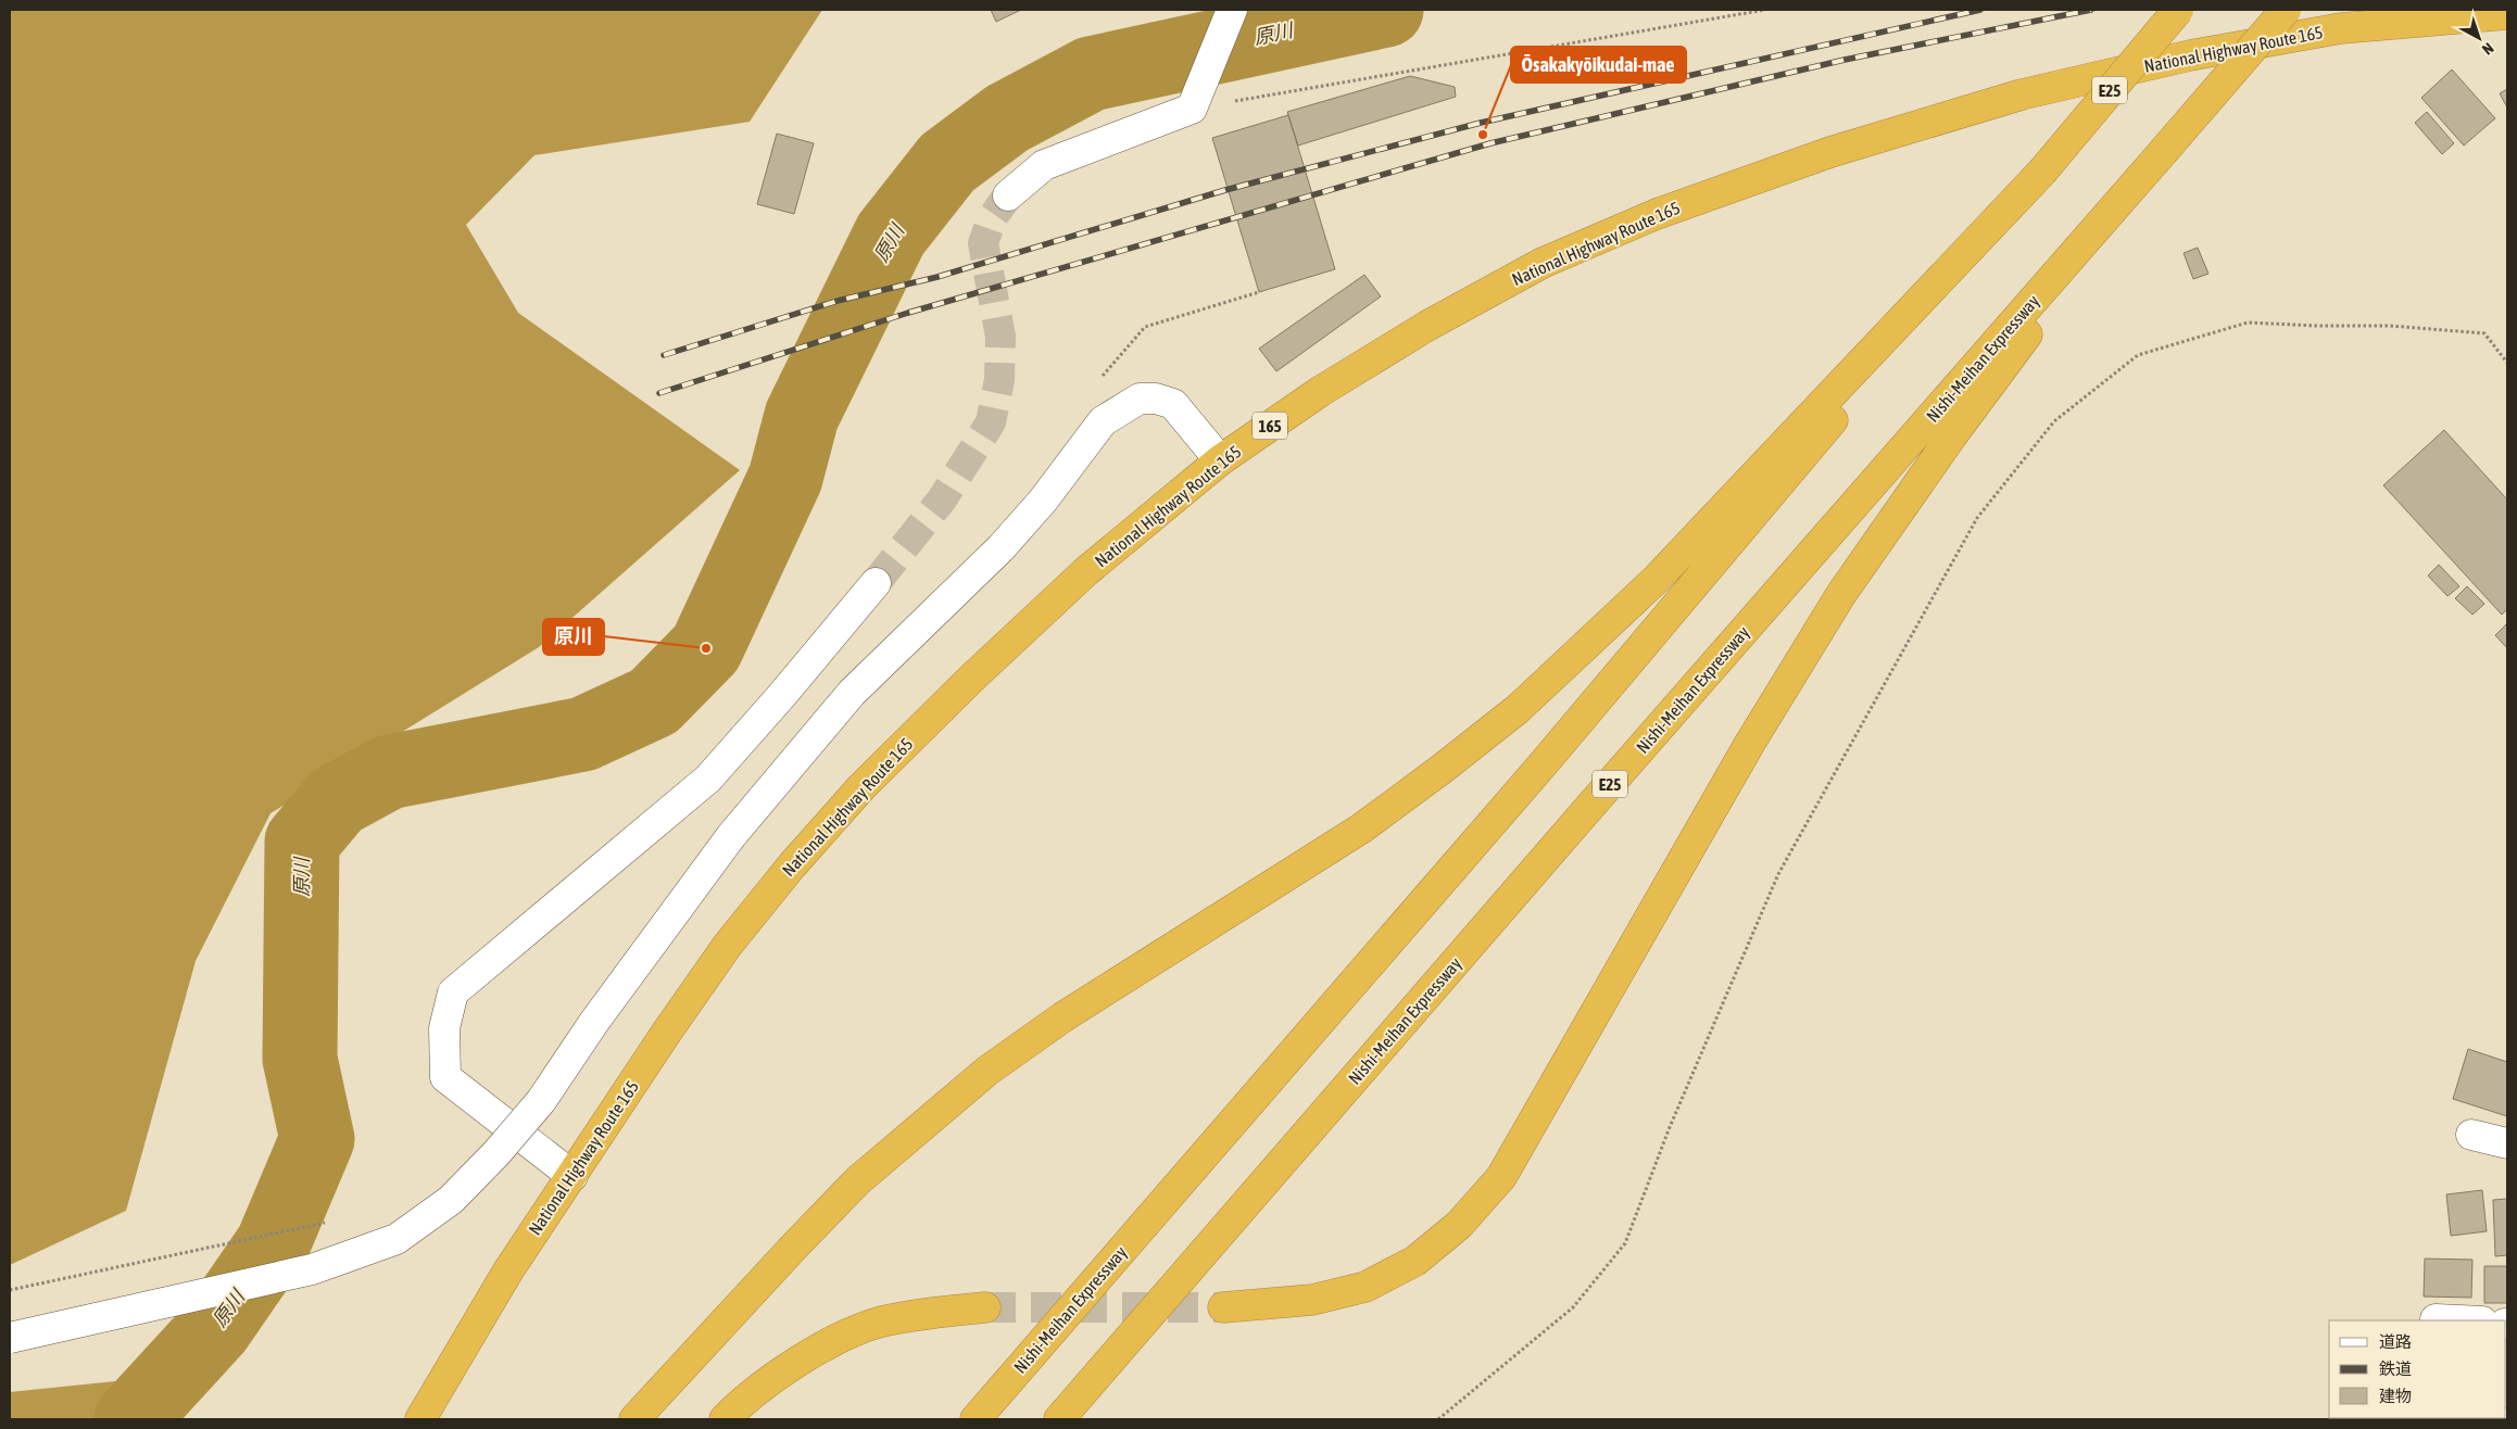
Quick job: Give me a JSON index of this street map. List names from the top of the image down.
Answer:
{
  "streets": {
    "highway": [
      "National Highway Route 165",
      "E25",
      "Nishi-Meihan Expressway",
      "165"
    ]
  },
  "water": ["原川"],
  "places": ["Ōsakakyōikudai-mae", "原川"],
  "legend": ["道路", "鉄道", "建物"],
  "north": "bottom right"
}
